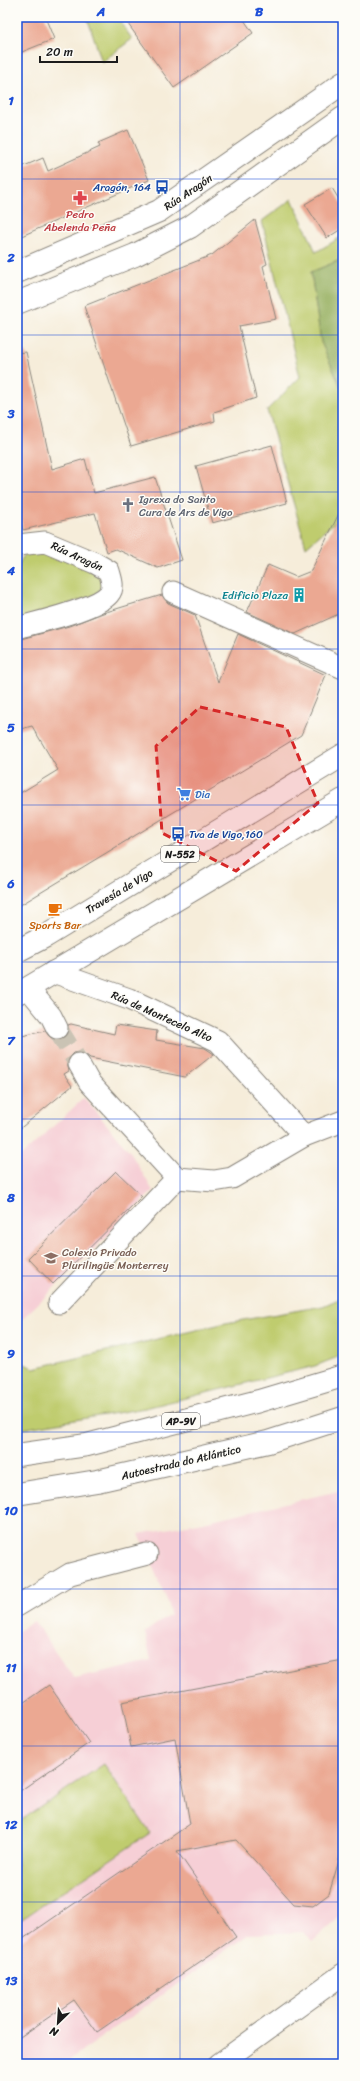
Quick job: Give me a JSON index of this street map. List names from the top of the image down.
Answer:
{
  "streets": {
    "main road": [
      "Rúa Aragón",
      "N-552",
      "Travesía de Vigo",
      "AP-9V",
      "Autoestrada do Atlántico"
    ],
    "street": ["Rúa de Montecelo Alto"]
  },
  "places": {
    "bus stop": ["Aragón, 164", "Tva de Vigo,160"],
    "pharmacy": ["Pedro Abelenda Peña"],
    "church": ["Igrexa do Santo Cura de Ars de Vigo"],
    "building": ["Edificio Plaza"],
    "supermarket": ["Dia"],
    "cafe": ["Sports Bar"],
    "school or university": ["Colexio Privado Plurilingüe Monterrey"]
  },
  "scale_bar": "20 m",
  "north": "bottom left",
  "grid": {
    "columns": ["A", "B"],
    "rows": [
      "1",
      "2",
      "3",
      "4",
      "5",
      "6",
      "7",
      "8",
      "9",
      "10",
      "11",
      "12",
      "13"
    ]
  }
}
